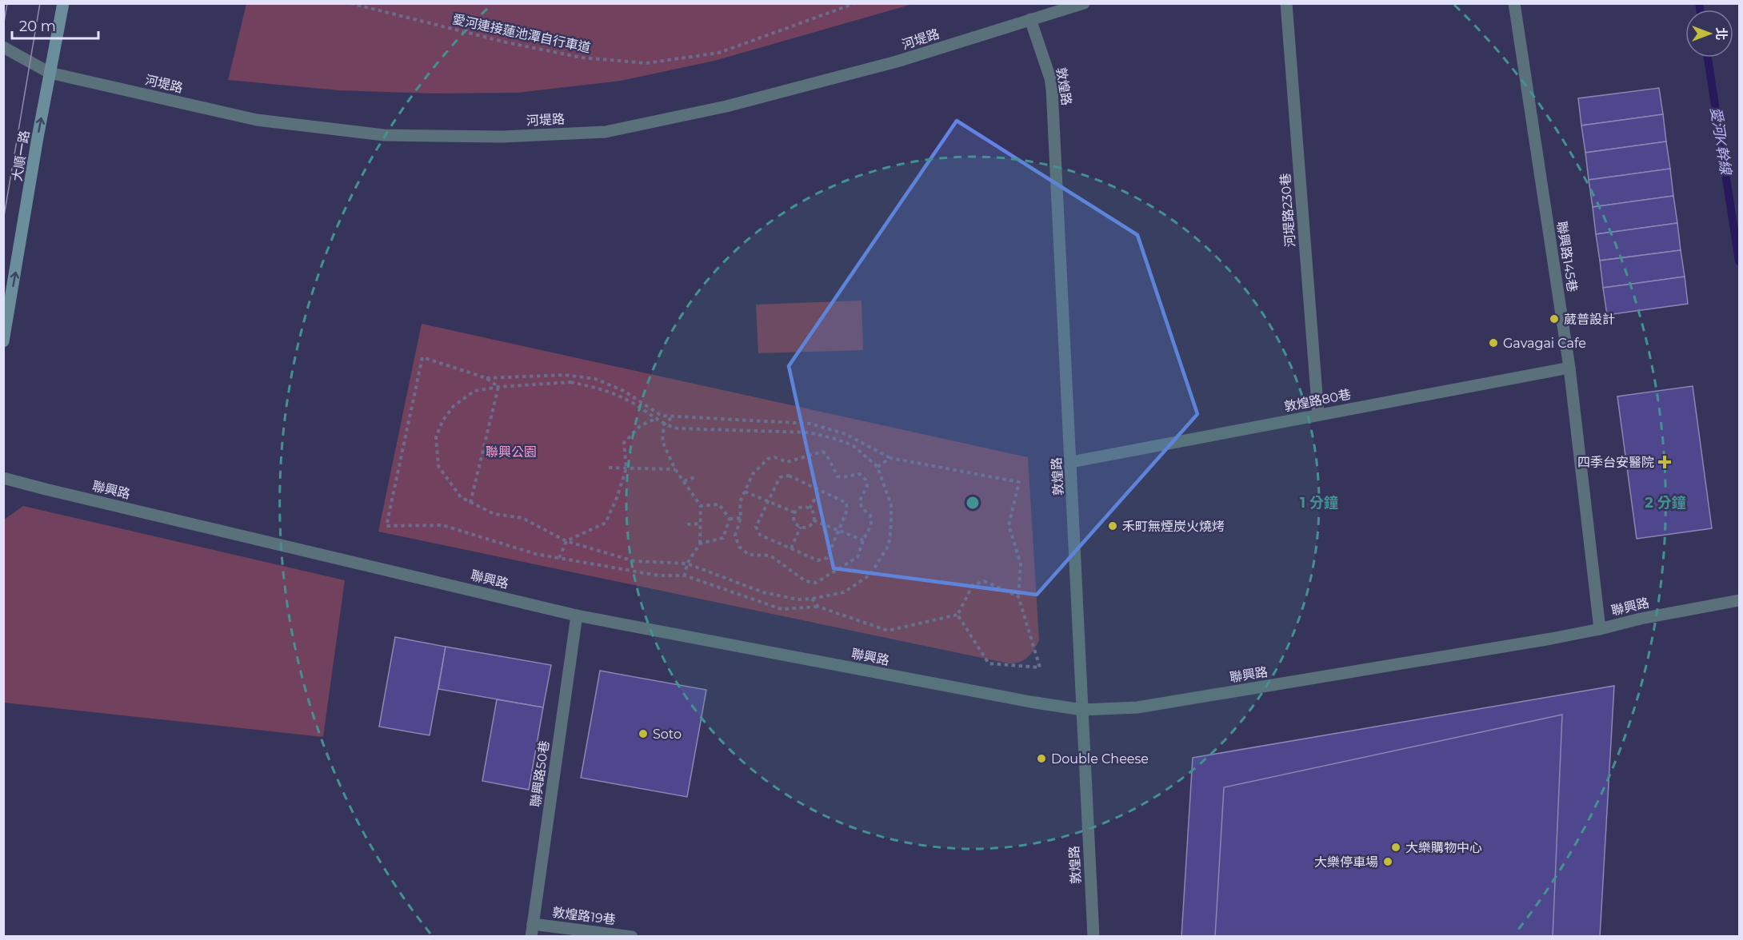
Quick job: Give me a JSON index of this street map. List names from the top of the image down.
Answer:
{
  "streets": {
    "street": [
      "河堤路",
      "敦煌路",
      "大順一路",
      "河堤路230巷",
      "聯興路145巷",
      "敦煌路80巷",
      "聯興路",
      "聯興路50巷",
      "敦煌路19巷"
    ],
    "path": ["愛河連接蓮池潭自行車道"]
  },
  "crossings": [
    ["河堤路", "敦煌路"],
    ["河堤路", "大順一路"],
    ["敦煌路", "敦煌路80巷"],
    ["敦煌路", "聯興路"],
    ["河堤路230巷", "敦煌路80巷"],
    ["聯興路145巷", "敦煌路80巷"],
    ["聯興路145巷", "聯興路"],
    ["聯興路", "聯興路50巷"],
    ["聯興路50巷", "敦煌路19巷"]
  ],
  "one_way": ["大順一路"],
  "water": ["愛河K幹線"],
  "parks": ["聯興公園"],
  "places": {
    "other": [
      "葳普設計",
      "Gavagai Cafe",
      "禾町無煙炭火燒烤",
      "Soto",
      "Double Cheese",
      "大樂購物中心",
      "大樂停車場"
    ],
    "health": ["四季台安醫院"]
  },
  "scale_bar": "20 m",
  "north": "right",
  "rings": ["1 分鐘", "2 分鐘"]
}
